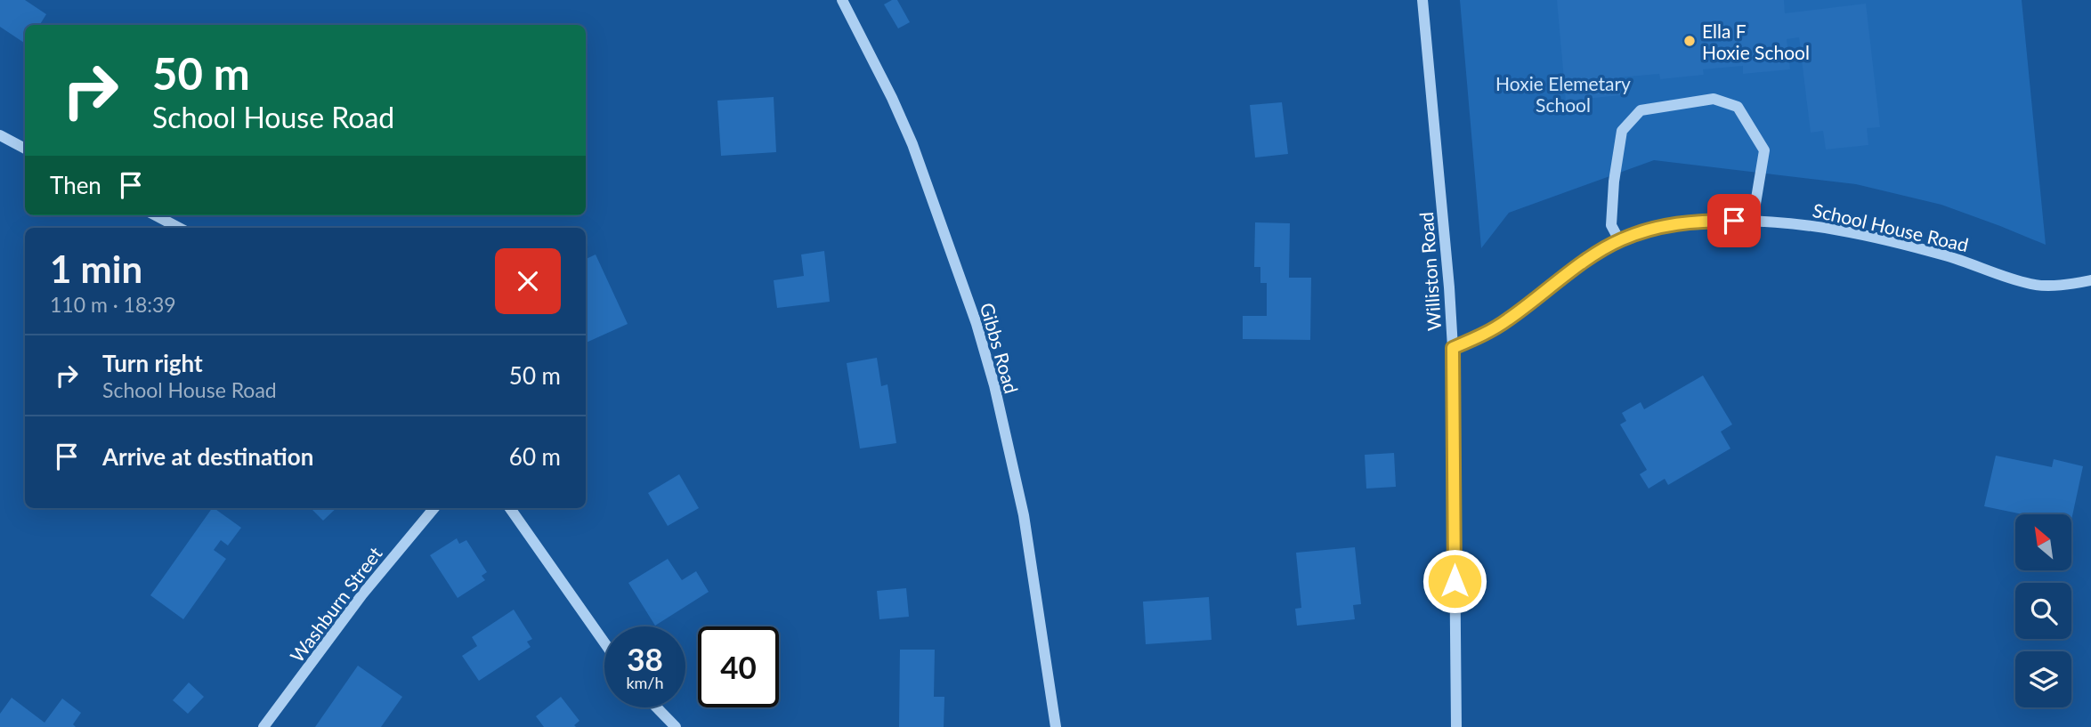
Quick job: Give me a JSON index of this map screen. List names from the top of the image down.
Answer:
{
  "streets": {
    "street": [
      "School House Road",
      "Williston Road",
      "Gibbs Road",
      "Washburn Street"
    ]
  },
  "crossings": [
    ["School House Road", "Williston Road"]
  ],
  "parks": ["Hoxie Elemetary School"],
  "places": ["Ella F Hoxie School"],
  "north": "top left",
  "page": {
    "turn": ["50 m", "School House Road"],
    "then": "Then",
    "heading": ["1 min", "110 m · 18:39"],
    "list": [
      {
        "name": "Turn right",
        "note": "School House Road",
        "value": "50 m"
      },
      {
        "name": "Arrive at destination",
        "value": "60 m"
      }
    ],
    "speed": "38 km/h",
    "limit": "40"
  }
}
